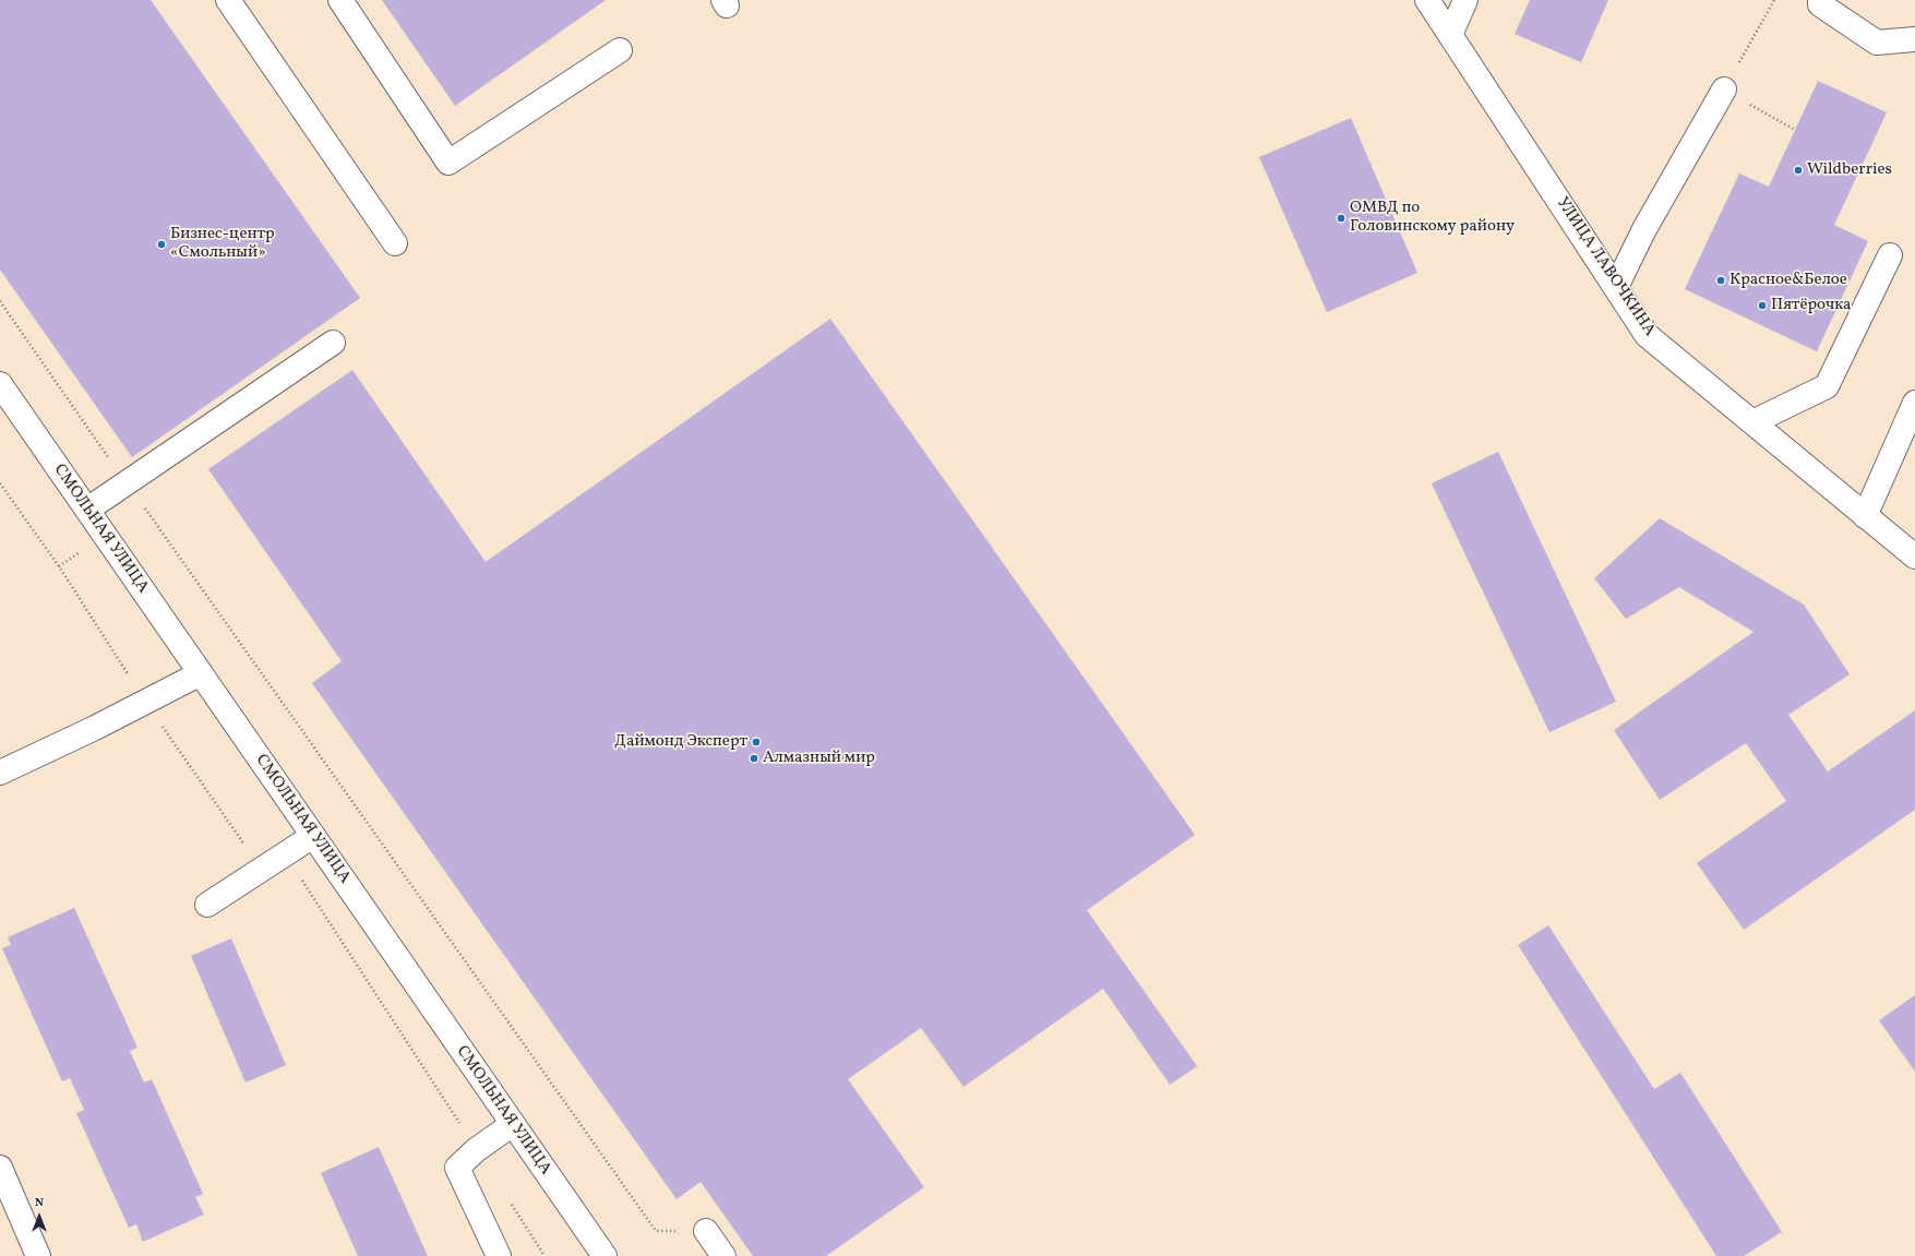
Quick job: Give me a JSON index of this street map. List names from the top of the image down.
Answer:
{
  "streets": {
    "street": ["УЛИЦА ЛАВОЧКИНА", "СМОЛЬНАЯ УЛИЦА"]
  },
  "places": [
    "Wildberries",
    "ОМВД по Головинскому району",
    "Бизнес-центр «Смольный»",
    "Красное&Белое",
    "Пятёрочка",
    "Даймонд Эксперт",
    "Алмазный мир"
  ],
  "north": "top"
}
